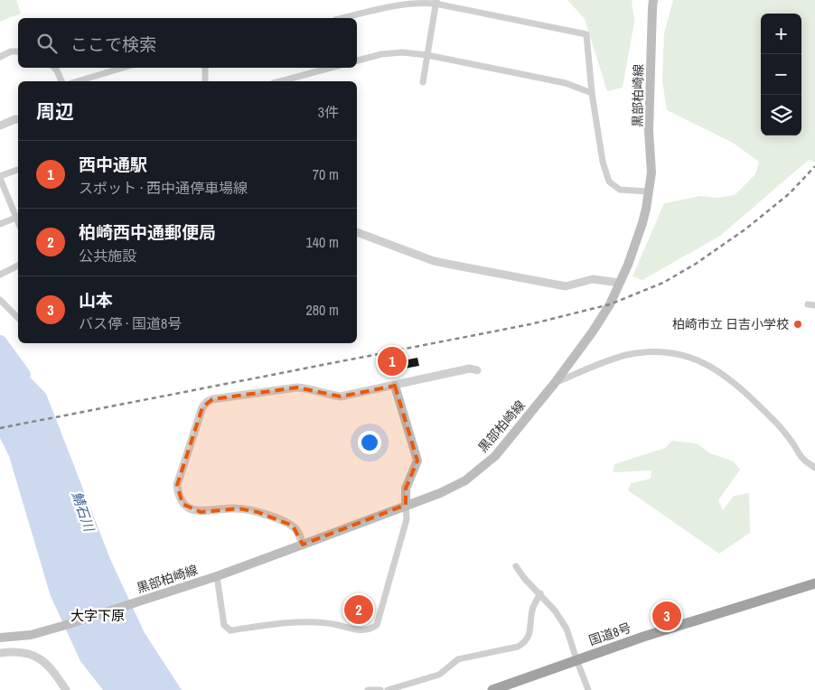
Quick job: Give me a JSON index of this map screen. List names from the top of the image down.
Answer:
{
  "streets": {
    "highway": ["国道8号"],
    "main road": ["黒部柏崎線"]
  },
  "districts": ["大字下原"],
  "water": ["鯖石川"],
  "places": ["柏崎市立 日吉小学校"],
  "page": {
    "map_buttons": ["+", "−"],
    "search": "ここで検索",
    "heading": ["周辺", "3件"],
    "list": [
      {
        "mark": "1",
        "name": "西中通駅",
        "note": "スポット · 西中通停車場線",
        "value": "70 m"
      },
      {
        "mark": "2",
        "name": "柏崎西中通郵便局",
        "note": "公共施設",
        "value": "140 m"
      },
      {
        "mark": "3",
        "name": "山本",
        "note": "バス停 · 国道8号",
        "value": "280 m"
      }
    ],
    "pins": ["1", "2", "3"]
  }
}
